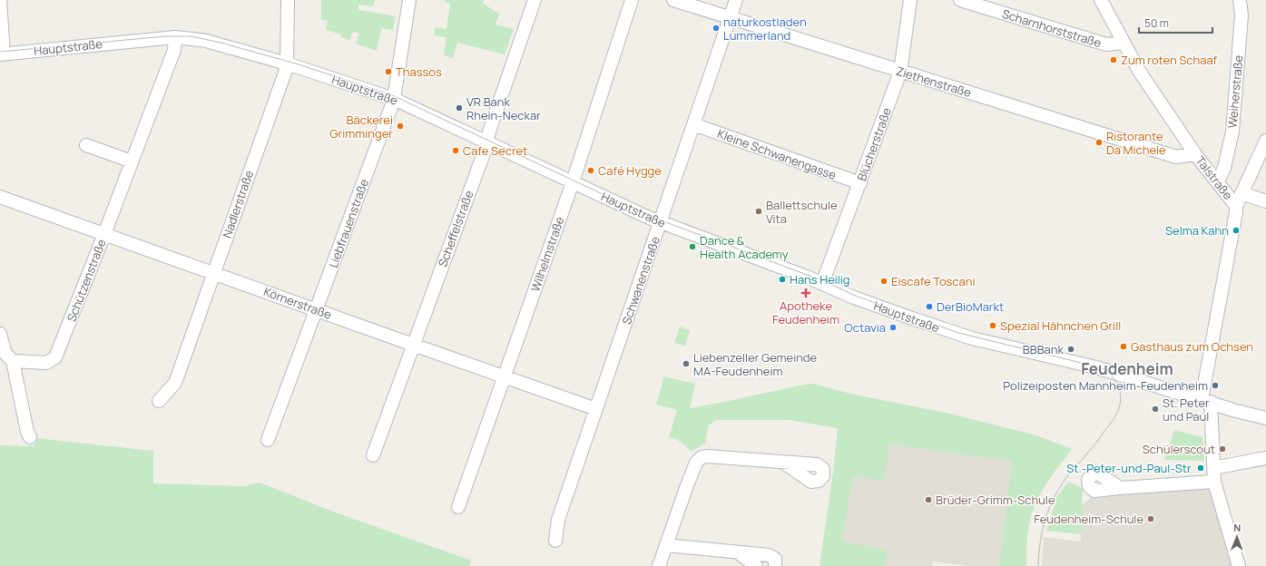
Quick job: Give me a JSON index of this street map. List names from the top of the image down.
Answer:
{
  "streets": {
    "street": [
      "Scharnhorststraße",
      "Hauptstraße",
      "Ziethenstraße",
      "Weiherstraße",
      "Blücherstraße",
      "Kleine Schwanengasse",
      "Talstraße",
      "Nadlerstraße",
      "Liebfrauenstraße",
      "Scheffelstraße",
      "Wilhelmstraße",
      "Schützenstraße",
      "Schwanenstraße",
      "Körnerstraße"
    ]
  },
  "crossings": [
    ["Scharnhorststraße", "Talstraße"],
    ["Hauptstraße", "Blücherstraße"],
    ["Hauptstraße", "Talstraße"],
    ["Hauptstraße", "Nadlerstraße"],
    ["Hauptstraße", "Liebfrauenstraße"],
    ["Hauptstraße", "Scheffelstraße"],
    ["Hauptstraße", "Wilhelmstraße"],
    ["Hauptstraße", "Schützenstraße"],
    ["Hauptstraße", "Schwanenstraße"],
    ["Ziethenstraße", "Blücherstraße"],
    ["Ziethenstraße", "Talstraße"],
    ["Ziethenstraße", "Schwanenstraße"],
    ["Weiherstraße", "Talstraße"],
    ["Blücherstraße", "Kleine Schwanengasse"],
    ["Kleine Schwanengasse", "Schwanenstraße"],
    ["Nadlerstraße", "Körnerstraße"],
    ["Liebfrauenstraße", "Körnerstraße"],
    ["Scheffelstraße", "Körnerstraße"],
    ["Wilhelmstraße", "Körnerstraße"],
    ["Schützenstraße", "Körnerstraße"],
    ["Schwanenstraße", "Körnerstraße"]
  ],
  "districts": ["Feudenheim"],
  "places": {
    "other": [
      "naturkostladen Lummerland",
      "Zum roten Schaaf",
      "Thassos",
      "VR Bank Rhein-Neckar",
      "Bäckerei Grimminger",
      "Ristorante Da Michele",
      "Cafe Secret",
      "Café Hygge",
      "Ballettschule Vita",
      "Selma Kahn",
      "Dance & Health Academy",
      "Hans Heilig",
      "Eiscafe Toscani",
      "DerBioMarkt",
      "Spezial Hähnchen Grill",
      "Octavia",
      "Gasthaus zum Ochsen",
      "BBBank",
      "Liebenzeller Gemeinde MA-Feudenheim",
      "Polizeiposten Mannheim-Feudenheim",
      "St. Peter und Paul",
      "Schülerscout",
      "St.-Peter-und-Paul-Str.",
      "Brüder-Grimm-Schule",
      "Feudenheim-Schule"
    ],
    "health": ["Apotheke Feudenheim"]
  },
  "scale_bar": "50 m",
  "north": "top"
}
